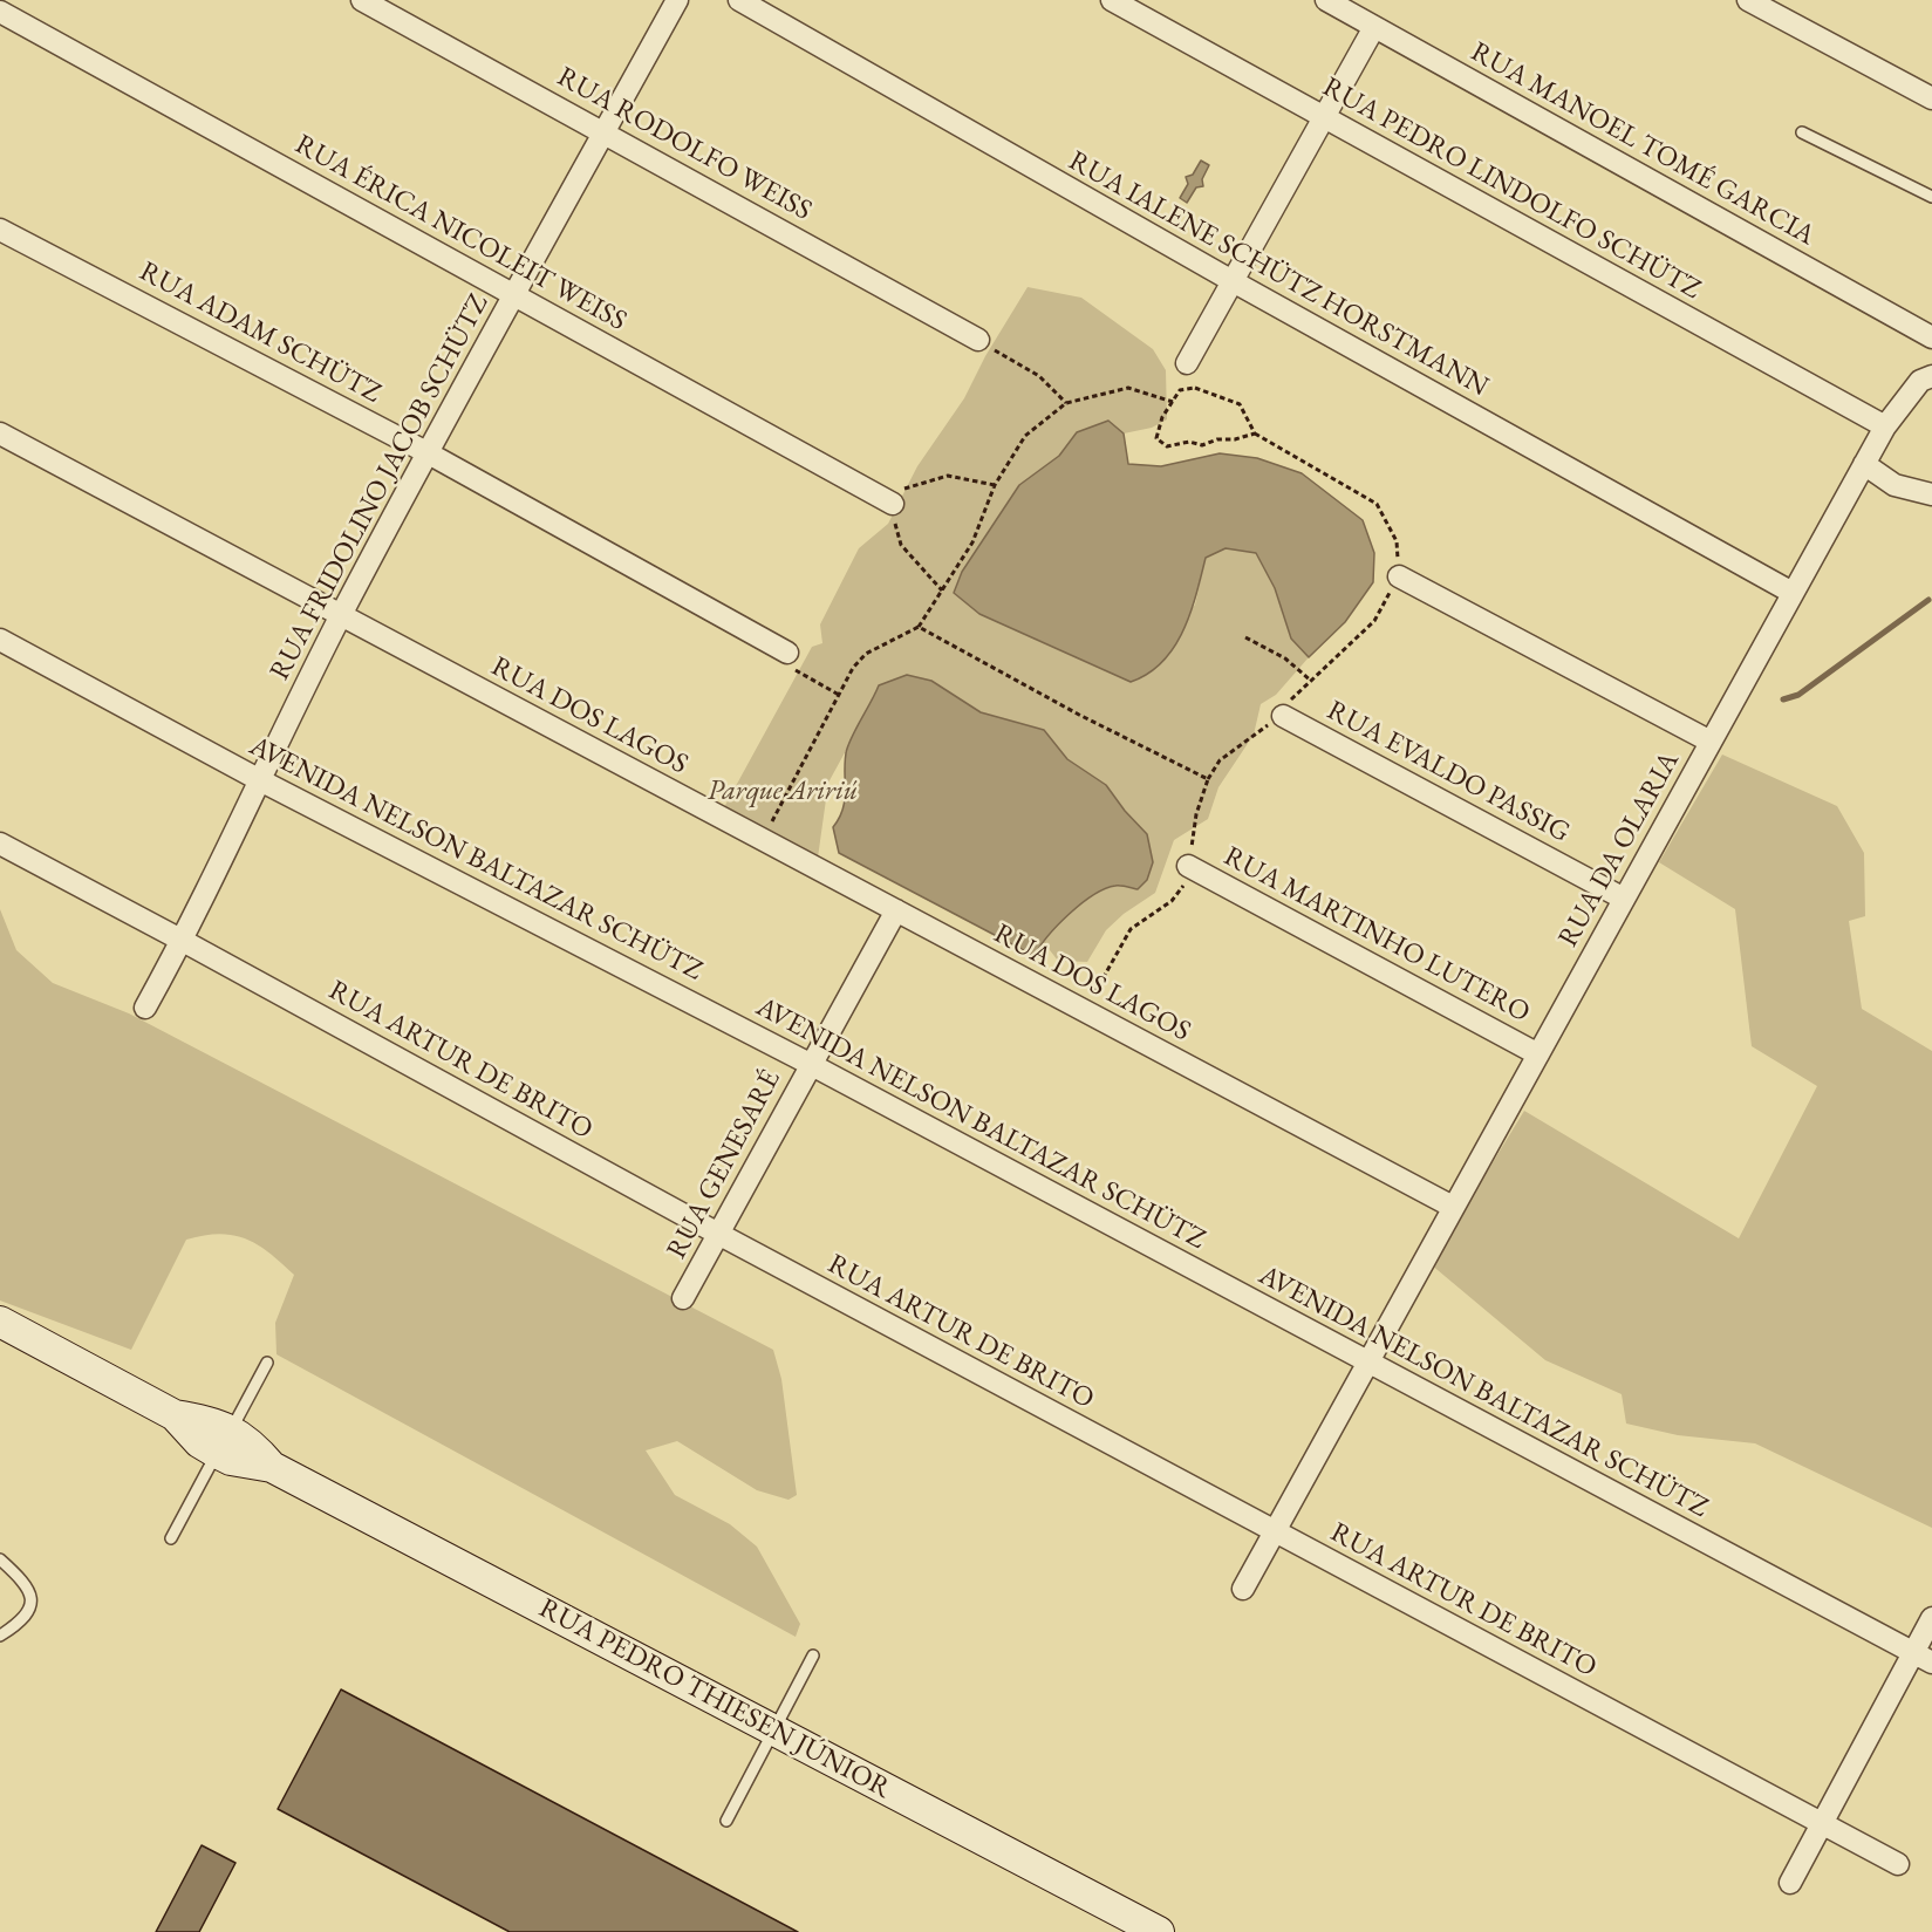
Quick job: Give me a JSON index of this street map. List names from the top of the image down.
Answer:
{
  "streets": {
    "main road": ["RUA PEDRO THIESEN JÚNIOR"],
    "street": [
      "RUA RODOLFO WEISS",
      "RUA MANOEL TOMÉ GARCIA",
      "RUA PEDRO LINDOLFO SCHÜTZ",
      "RUA ÉRICA NICOLEIT WEISS",
      "RUA IALENE SCHÜTZ HORSTMANN",
      "RUA ADAM SCHÜTZ",
      "RUA FRIDOLINO JACOB SCHÜTZ",
      "RUA DOS LAGOS",
      "RUA EVALDO PASSIG",
      "RUA DA OLARIA",
      "AVENIDA NELSON BALTAZAR SCHÜTZ",
      "RUA MARTINHO LUTERO",
      "RUA ARTUR DE BRITO",
      "RUA GENESARÉ"
    ]
  },
  "crossings": [
    ["RUA RODOLFO WEISS", "RUA FRIDOLINO JACOB SCHÜTZ"],
    ["RUA PEDRO LINDOLFO SCHÜTZ", "RUA DA OLARIA"],
    ["RUA ÉRICA NICOLEIT WEISS", "RUA FRIDOLINO JACOB SCHÜTZ"],
    ["RUA IALENE SCHÜTZ HORSTMANN", "RUA DA OLARIA"],
    ["RUA ADAM SCHÜTZ", "RUA FRIDOLINO JACOB SCHÜTZ"],
    ["RUA FRIDOLINO JACOB SCHÜTZ", "RUA DOS LAGOS"],
    ["RUA FRIDOLINO JACOB SCHÜTZ", "AVENIDA NELSON BALTAZAR SCHÜTZ"],
    ["RUA FRIDOLINO JACOB SCHÜTZ", "RUA ARTUR DE BRITO"],
    ["RUA DOS LAGOS", "RUA DA OLARIA"],
    ["RUA DOS LAGOS", "RUA GENESARÉ"],
    ["RUA EVALDO PASSIG", "RUA DA OLARIA"],
    ["RUA DA OLARIA", "AVENIDA NELSON BALTAZAR SCHÜTZ"],
    ["RUA DA OLARIA", "RUA MARTINHO LUTERO"],
    ["RUA DA OLARIA", "RUA ARTUR DE BRITO"],
    ["AVENIDA NELSON BALTAZAR SCHÜTZ", "RUA GENESARÉ"],
    ["RUA ARTUR DE BRITO", "RUA GENESARÉ"]
  ],
  "parks": ["Parque Aririú"]
}
